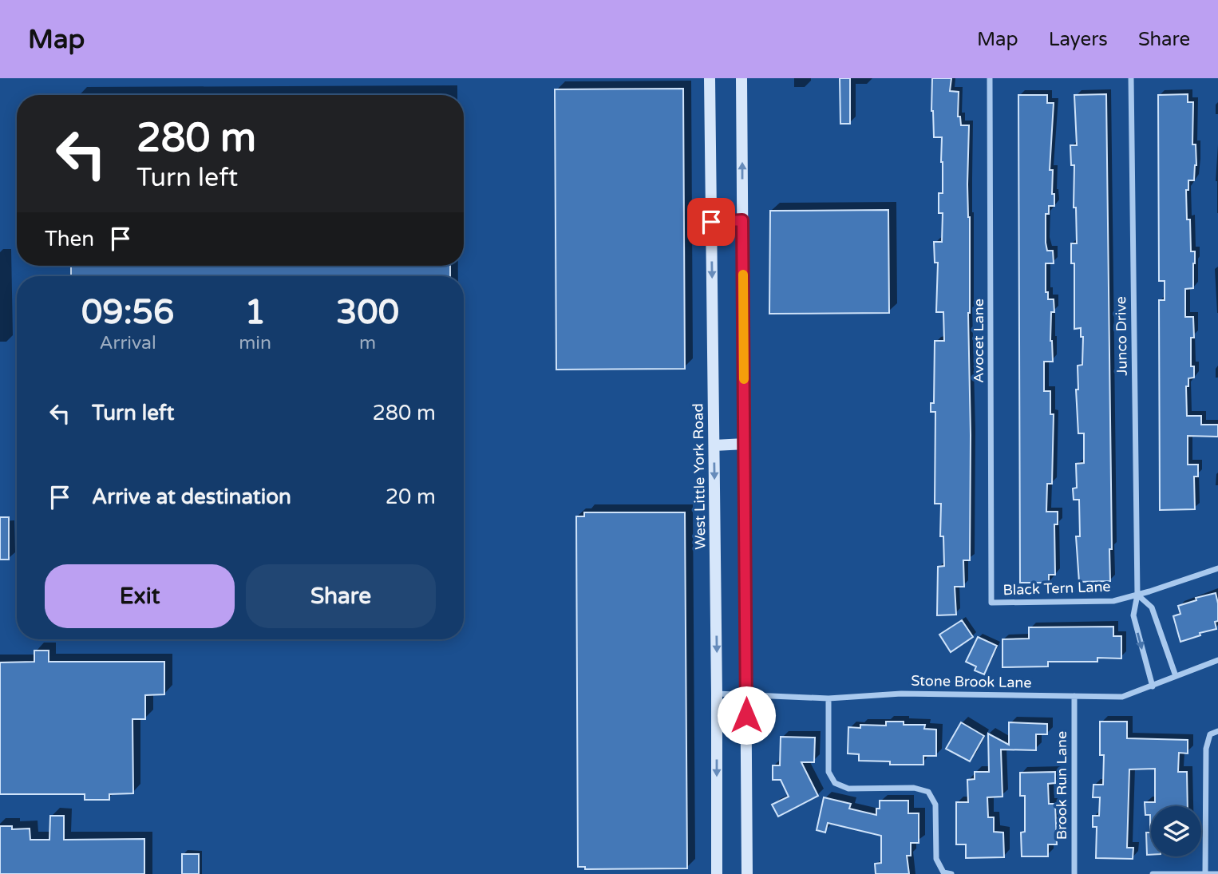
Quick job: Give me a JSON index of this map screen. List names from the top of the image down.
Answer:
{
  "streets": {
    "main road": ["West Little York Road"],
    "street": [
      "Junco Drive",
      "Avocet Lane",
      "Black Tern Lane",
      "Stone Brook Lane",
      "Brook Run Lane"
    ]
  },
  "crossings": [
    ["Junco Drive", "Black Tern Lane"],
    ["Junco Drive", "Stone Brook Lane"],
    ["Avocet Lane", "Black Tern Lane"],
    ["West Little York Road", "Stone Brook Lane"],
    ["Stone Brook Lane", "Brook Run Lane"]
  ],
  "page": {
    "header": "Map",
    "nav": ["Map", "Layers", "Share"],
    "turn": ["280 m", "Turn left"],
    "then": "Then",
    "eta": [
      "09:56",
      "Arrival",
      "1",
      "min",
      "300",
      "m"
    ],
    "list": [
      {
        "name": "Turn left",
        "value": "280 m"
      },
      {
        "name": "Arrive at destination",
        "value": "20 m"
      }
    ],
    "buttons": ["Exit", "Share"]
  }
}
